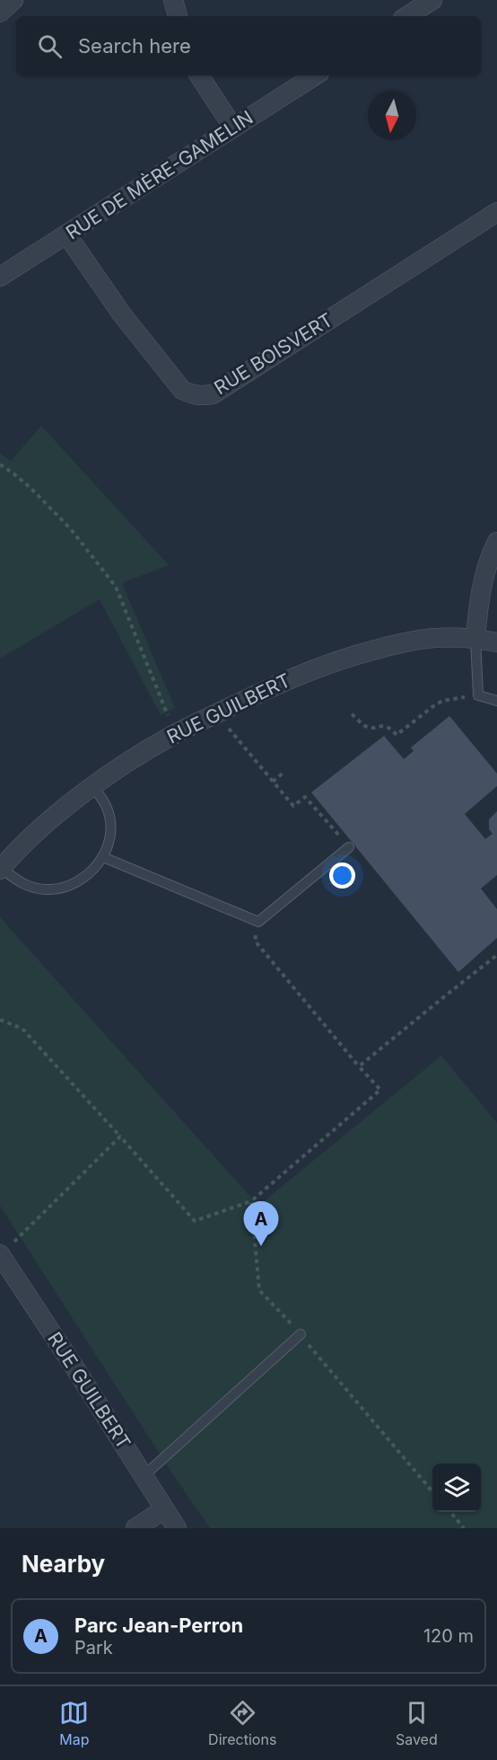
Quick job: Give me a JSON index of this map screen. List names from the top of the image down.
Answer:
{
  "streets": {
    "street": ["RUE DE MÈRE-GAMELIN", "RUE BOISVERT", "RUE GUILBERT"]
  },
  "crossings": [
    ["RUE DE MÈRE-GAMELIN", "RUE BOISVERT"]
  ],
  "north": "bottom",
  "page": {
    "search": "Search here",
    "pins": "A",
    "heading": "Nearby",
    "list": [
      {
        "mark": "A",
        "name": "Parc Jean-Perron",
        "note": "Park",
        "value": "120 m"
      }
    ],
    "nav": ["Map", "Directions", "Saved"]
  }
}
